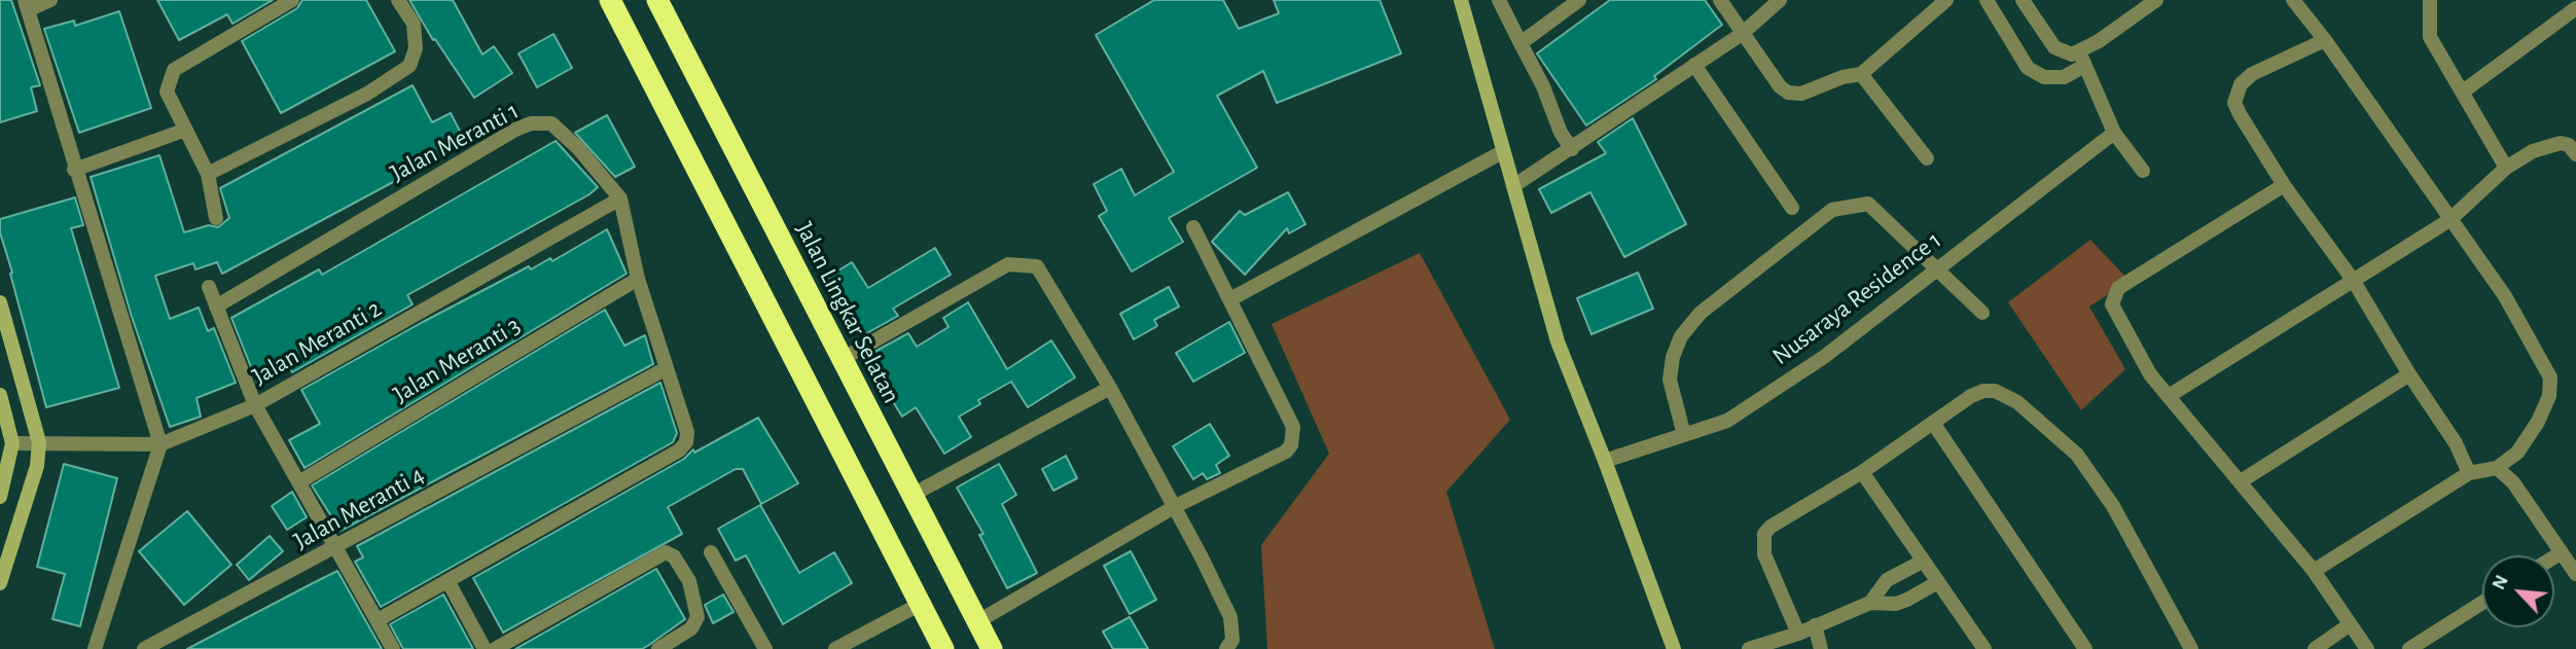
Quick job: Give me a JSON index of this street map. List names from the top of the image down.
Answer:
{
  "streets": {
    "highway": ["Jalan Lingkar Selatan"],
    "street": [
      "Jalan Meranti 1",
      "Nusaraya Residence 1",
      "Jalan Meranti 2",
      "Jalan Meranti 3",
      "Jalan Meranti 4"
    ]
  },
  "crossings": [
    ["Jalan Meranti 1", "Jalan Meranti 2"],
    ["Jalan Meranti 1", "Jalan Meranti 3"],
    ["Jalan Meranti 1", "Jalan Meranti 4"]
  ],
  "north": "top left"
}
